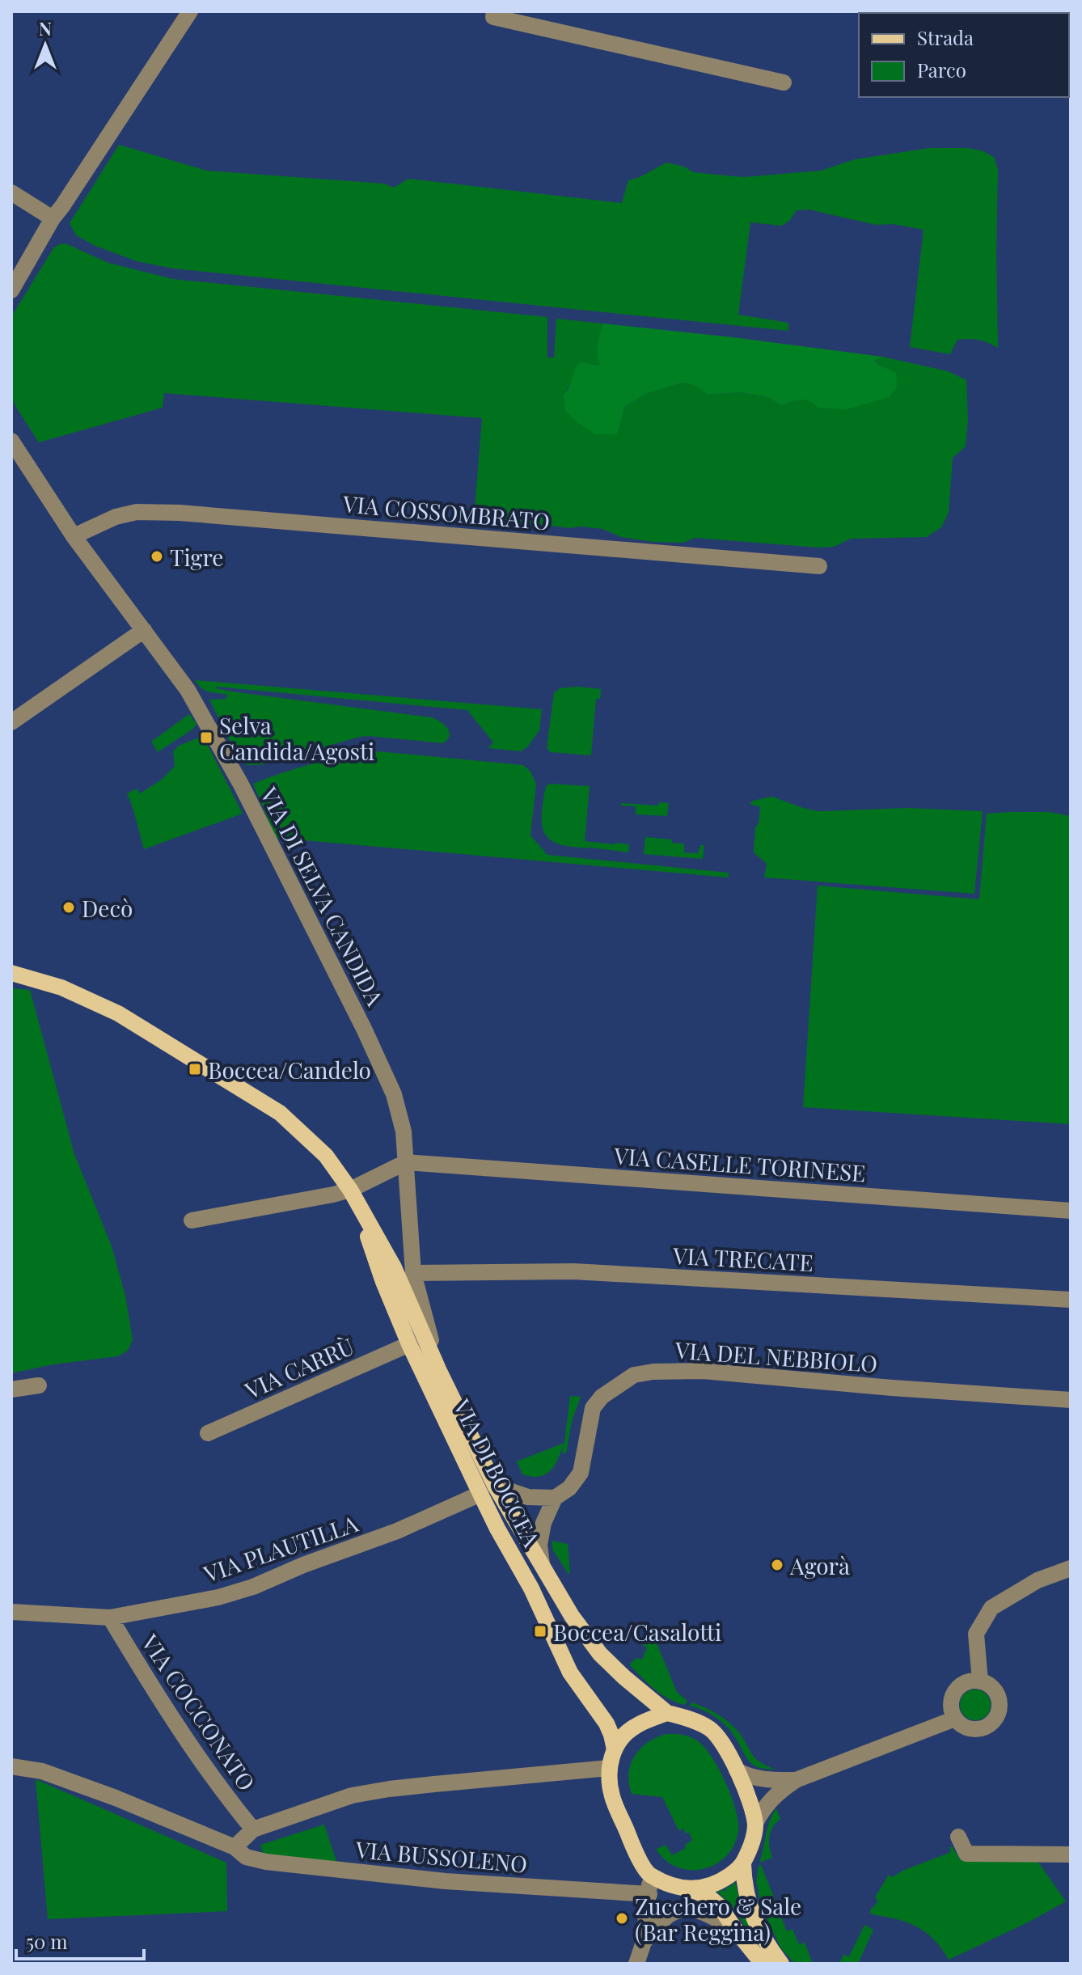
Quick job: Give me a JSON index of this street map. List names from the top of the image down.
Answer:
{
  "streets": {
    "main road": ["VIA DI BOCCEA"],
    "street": [
      "VIA COSSOMBRATO",
      "VIA DI SELVA CANDIDA",
      "VIA CASELLE TORINESE",
      "VIA TRECATE",
      "VIA DEL NEBBIOLO",
      "VIA CARRÙ",
      "VIA PLAUTILLA",
      "VIA COCCONATO",
      "VIA BUSSOLENO"
    ]
  },
  "crossings": [
    ["VIA COSSOMBRATO", "VIA DI SELVA CANDIDA"],
    ["VIA DI SELVA CANDIDA", "VIA CASELLE TORINESE"],
    ["VIA DI SELVA CANDIDA", "VIA TRECATE"],
    ["VIA DI SELVA CANDIDA", "VIA DI BOCCEA"],
    ["VIA DEL NEBBIOLO", "VIA DI BOCCEA"],
    ["VIA CARRÙ", "VIA DI BOCCEA"],
    ["VIA DI BOCCEA", "VIA PLAUTILLA"],
    ["VIA PLAUTILLA", "VIA COCCONATO"]
  ],
  "places": {
    "other": [
      "Tigre",
      "Decò",
      "Agorà",
      "Zucchero & Sale (Bar Reggina)"
    ],
    "transit": ["Selva Candida/Agosti", "Boccea/Candelo", "Boccea/Casalotti"]
  },
  "legend": ["Strada", "Parco"],
  "scale_bar": "50 m",
  "north": "top"
}
